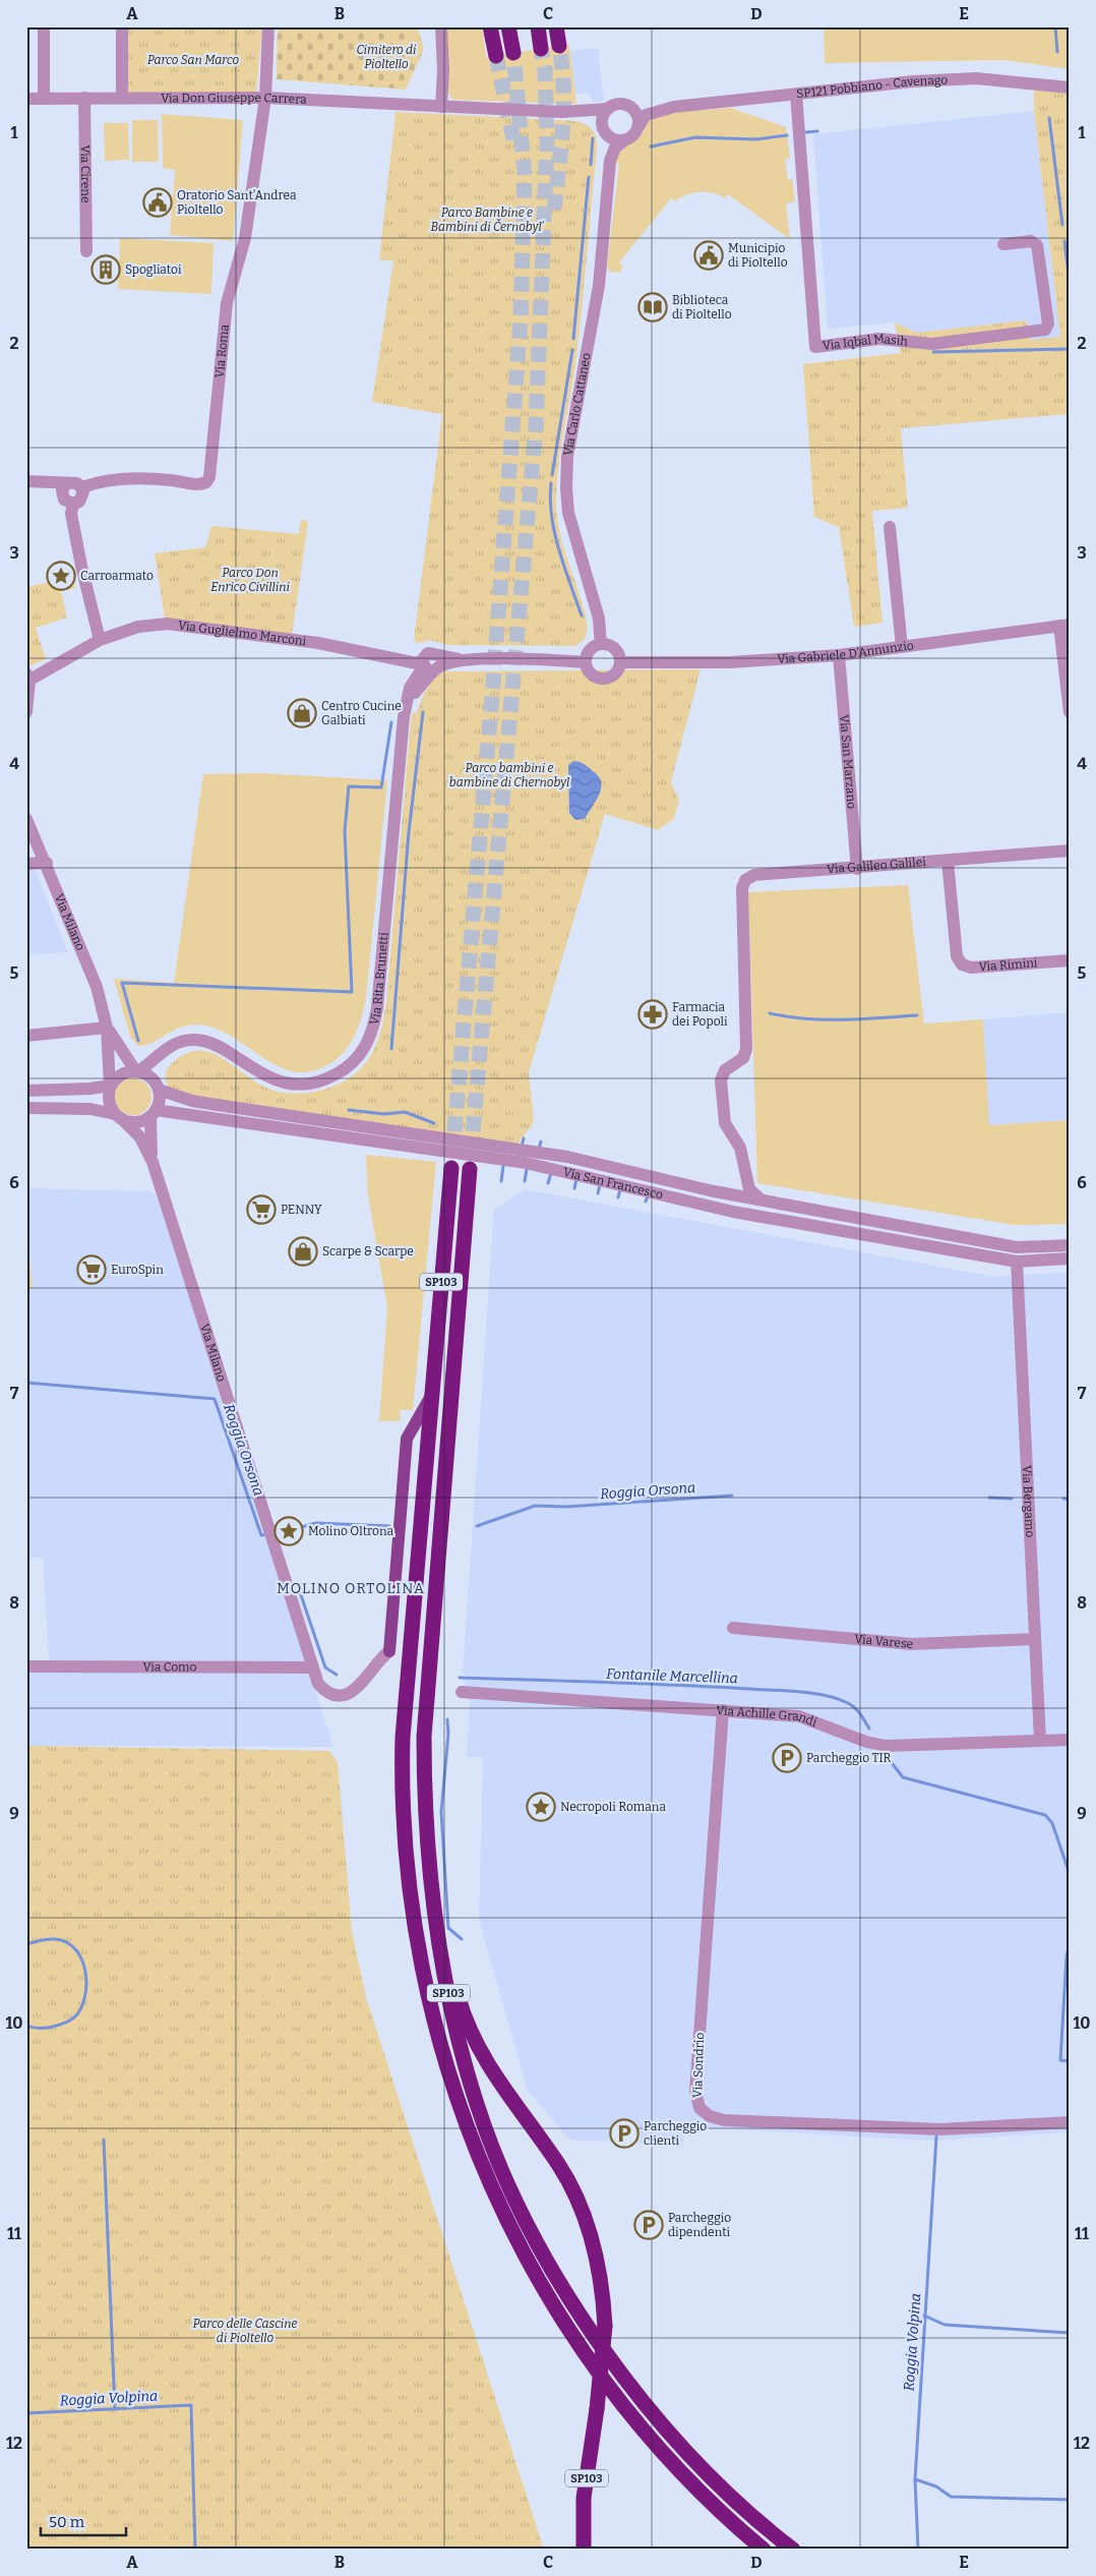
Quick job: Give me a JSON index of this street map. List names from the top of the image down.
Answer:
{
  "streets": {
    "highway": ["SP103"],
    "street": [
      "SP121 Pobbiano - Cavenago",
      "Via Don Giuseppe Carrera",
      "Via Cirene",
      "Via Iqbal Masih",
      "Via Roma",
      "Via Carlo Cattaneo",
      "Via Guglielmo Marconi",
      "Via Gabriele D'Annunzio",
      "Via San Marzano",
      "Via Galileo Galilei",
      "Via Milano",
      "Via Rimini",
      "Via Rita Brunetti",
      "Via San Francesco",
      "Via Bergamo",
      "Via Varese",
      "Via Como",
      "Via Achille Grandi",
      "Via Sondrio"
    ]
  },
  "crossings": [
    ["SP121 Pobbiano - Cavenago", "Via Don Giuseppe Carrera"],
    ["SP121 Pobbiano - Cavenago", "Via Iqbal Masih"],
    ["SP121 Pobbiano - Cavenago", "Via Carlo Cattaneo"],
    ["Via Don Giuseppe Carrera", "Via Cirene"],
    ["Via Don Giuseppe Carrera", "Via Roma"],
    ["Via Carlo Cattaneo", "Via Guglielmo Marconi"],
    ["Via Carlo Cattaneo", "Via Gabriele D'Annunzio"],
    ["Via Guglielmo Marconi", "Via Gabriele D'Annunzio"],
    ["Via Guglielmo Marconi", "Via Rita Brunetti"],
    ["Via Gabriele D'Annunzio", "Via San Marzano"],
    ["Via San Marzano", "Via Galileo Galilei"],
    ["Via Galileo Galilei", "Via Rimini"],
    ["Via Milano", "Via Rita Brunetti"],
    ["Via Milano", "Via San Francesco"],
    ["Via Milano", "Via Como"],
    ["Via Rita Brunetti", "Via San Francesco"],
    ["Via San Francesco", "Via Bergamo"],
    ["Via Bergamo", "Via Varese"],
    ["Via Bergamo", "Via Achille Grandi"],
    ["Via Achille Grandi", "Via Sondrio"]
  ],
  "districts": ["MOLINO ORTOLINA"],
  "water": ["Roggia Orsona", "Fontanile Marcellina", "Roggia Volpina"],
  "parks": [
    "Cimitero di Pioltello",
    "Parco San Marco",
    "Parco Bambine e Bambini di Černobyl’",
    "Parco Don Enrico Civillini",
    "Parco bambini e bambine di Chernobyl",
    "Parco delle Cascine di Pioltello"
  ],
  "places": {
    "public building": ["Oratorio Sant'Andrea Pioltello", "Municipio di Pioltello"],
    "building": ["Spogliatoi"],
    "library": ["Biblioteca di Pioltello"],
    "place": ["Carroarmato", "Molino Oltrona", "Necropoli Romana"],
    "shop": ["Centro Cucine Galbiati", "Scarpe & Scarpe"],
    "pharmacy": ["Farmacia dei Popoli"],
    "supermarket": ["PENNY", "EuroSpin"],
    "parking": ["Parcheggio TIR", "Parcheggio clienti", "Parcheggio dipendenti"]
  },
  "scale_bar": "50 m",
  "grid": {
    "columns": [
      "A",
      "B",
      "C",
      "D",
      "E"
    ],
    "rows": [
      "1",
      "2",
      "3",
      "4",
      "5",
      "6",
      "7",
      "8",
      "9",
      "10",
      "11",
      "12"
    ]
  }
}
